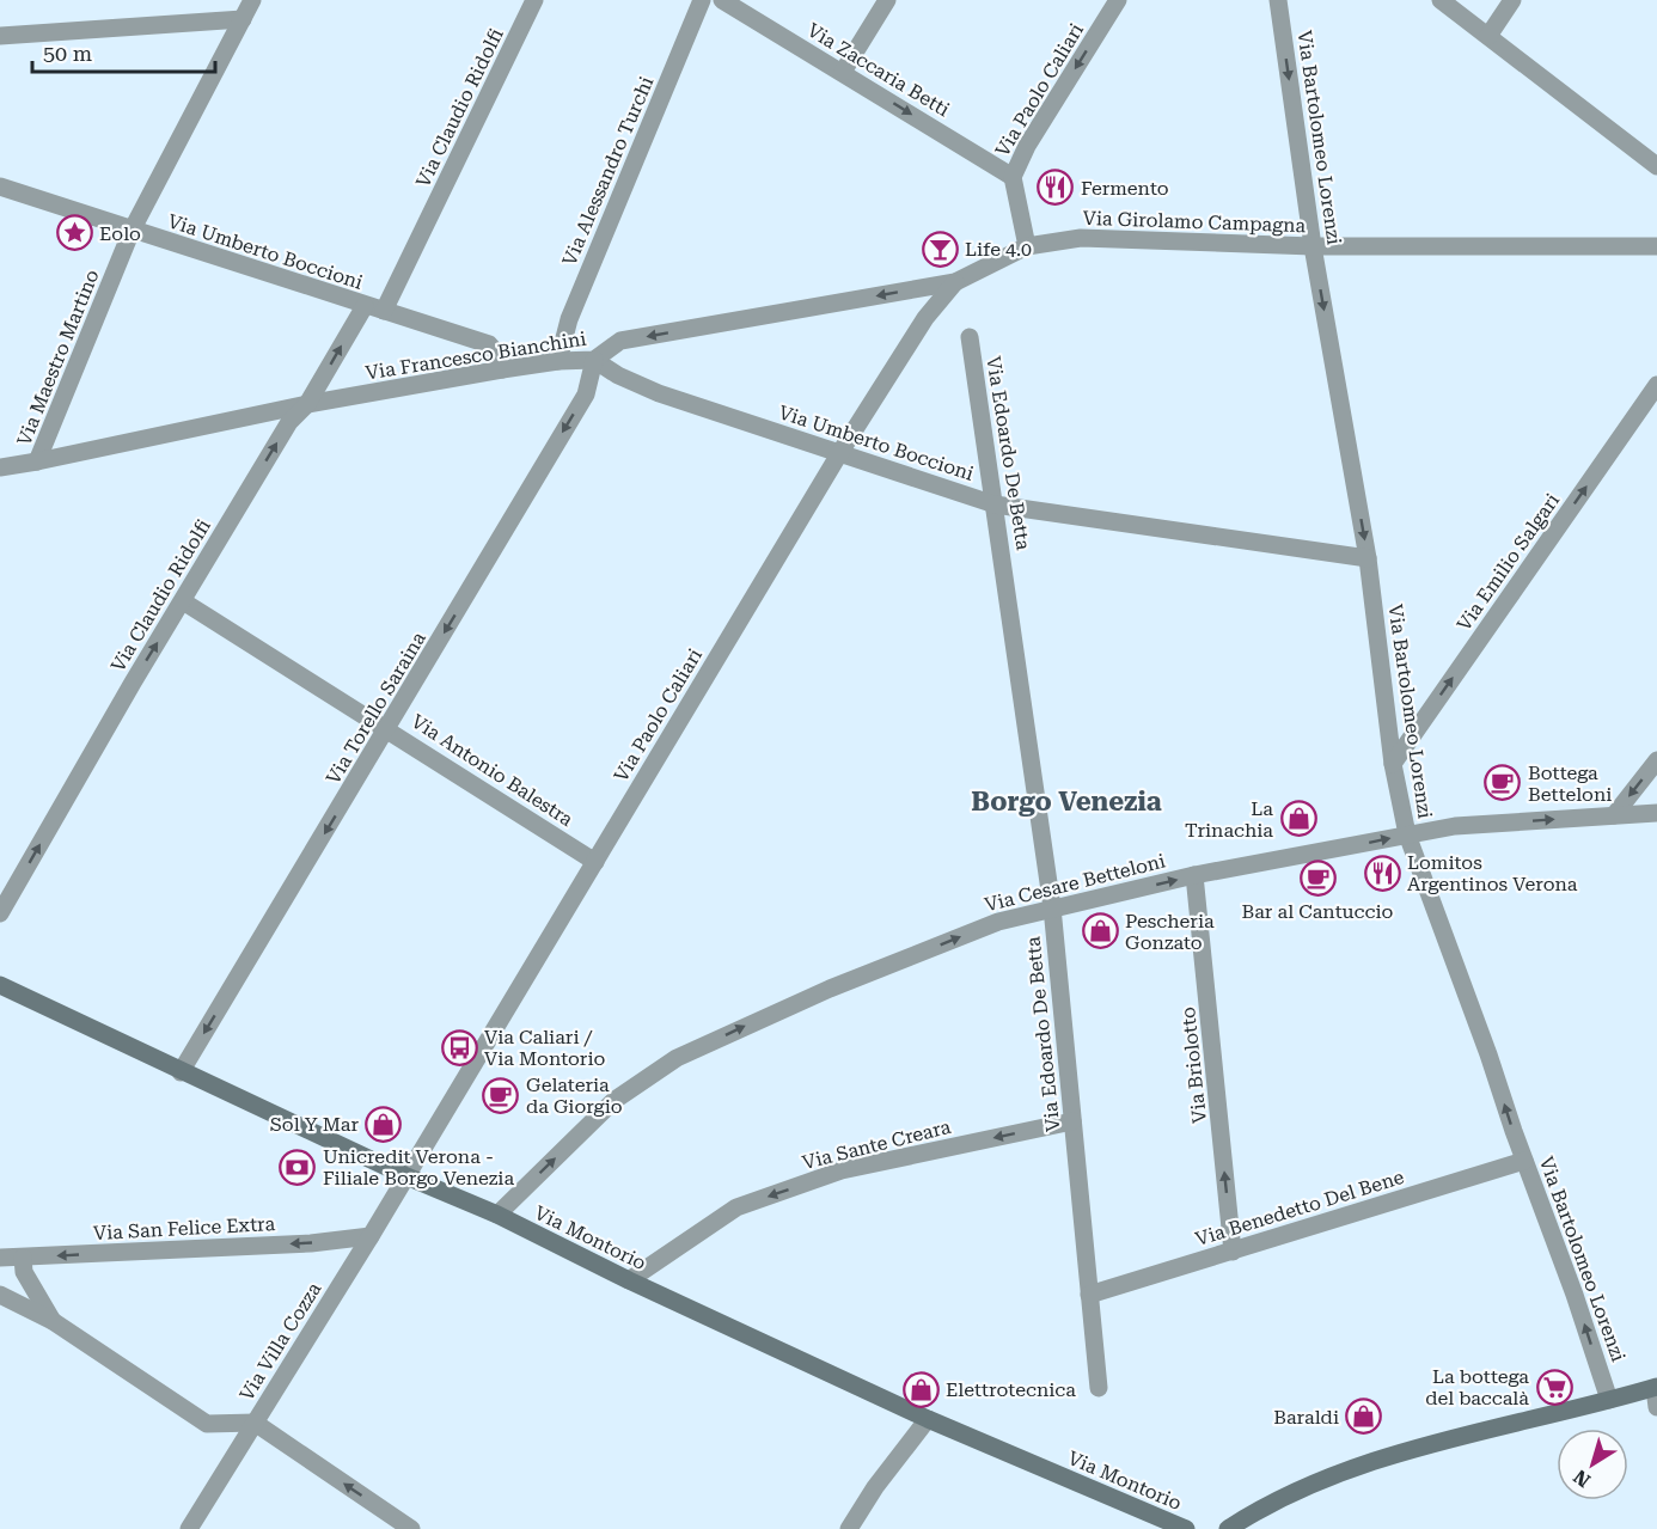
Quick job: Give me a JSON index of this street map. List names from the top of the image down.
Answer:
{
  "streets": {
    "street": [
      "Via Zaccaria Betti",
      "Via Paolo Caliari",
      "Via Claudio Ridolfi",
      "Via Bartolomeo Lorenzi",
      "Via Alessandro Turchi",
      "Via Girolamo Campagna",
      "Via Umberto Boccioni",
      "Via Francesco Bianchini",
      "Via Maestro Martino",
      "Via Edoardo De Betta",
      "Via Emilio Salgari",
      "Via Torello Saraina",
      "Via Antonio Balestra",
      "Via Cesare Betteloni",
      "Via Briolotto",
      "Via Sante Creara",
      "Via Benedetto Del Bene",
      "Via San Felice Extra",
      "Via Montorio",
      "Via Villa Cozza"
    ]
  },
  "crossings": [
    ["Via Zaccaria Betti", "Via Paolo Caliari"],
    ["Via Paolo Caliari", "Via Girolamo Campagna"],
    ["Via Paolo Caliari", "Via Umberto Boccioni"],
    ["Via Paolo Caliari", "Via Francesco Bianchini"],
    ["Via Paolo Caliari", "Via Antonio Balestra"],
    ["Via Paolo Caliari", "Via Montorio"],
    ["Via Paolo Caliari", "Via Villa Cozza"],
    ["Via Claudio Ridolfi", "Via Umberto Boccioni"],
    ["Via Claudio Ridolfi", "Via Francesco Bianchini"],
    ["Via Claudio Ridolfi", "Via Antonio Balestra"],
    ["Via Bartolomeo Lorenzi", "Via Girolamo Campagna"],
    ["Via Bartolomeo Lorenzi", "Via Umberto Boccioni"],
    ["Via Bartolomeo Lorenzi", "Via Emilio Salgari"],
    ["Via Bartolomeo Lorenzi", "Via Cesare Betteloni"],
    ["Via Bartolomeo Lorenzi", "Via Benedetto Del Bene"],
    ["Via Alessandro Turchi", "Via Francesco Bianchini"],
    ["Via Girolamo Campagna", "Via Francesco Bianchini"],
    ["Via Umberto Boccioni", "Via Francesco Bianchini"],
    ["Via Umberto Boccioni", "Via Maestro Martino"],
    ["Via Umberto Boccioni", "Via Edoardo De Betta"],
    ["Via Umberto Boccioni", "Via Torello Saraina"],
    ["Via Francesco Bianchini", "Via Maestro Martino"],
    ["Via Francesco Bianchini", "Via Torello Saraina"],
    ["Via Edoardo De Betta", "Via Cesare Betteloni"],
    ["Via Edoardo De Betta", "Via Sante Creara"],
    ["Via Edoardo De Betta", "Via Benedetto Del Bene"],
    ["Via Torello Saraina", "Via Antonio Balestra"],
    ["Via Torello Saraina", "Via Montorio"],
    ["Via Cesare Betteloni", "Via Briolotto"],
    ["Via Cesare Betteloni", "Via Montorio"],
    ["Via Briolotto", "Via Benedetto Del Bene"],
    ["Via Sante Creara", "Via Montorio"],
    ["Via San Felice Extra", "Via Villa Cozza"],
    ["Via Montorio", "Via Villa Cozza"]
  ],
  "one_way": [
    "Via Zaccaria Betti",
    "Via Claudio Ridolfi",
    "Via Francesco Bianchini",
    "Via Emilio Salgari",
    "Via Torello Saraina",
    "Via Cesare Betteloni",
    "Via Briolotto",
    "Via Sante Creara",
    "Via San Felice Extra"
  ],
  "districts": ["Borgo Venezia"],
  "places": {
    "restaurant": ["Fermento", "Lomitos Argentinos Verona"],
    "place": ["Eolo"],
    "bar": ["Life 4.0"],
    "cafe": ["Bottega Betteloni", "Bar al Cantuccio", "Gelateria da Giorgio"],
    "shop": [
      "La Trinachia",
      "Pescheria Gonzato",
      "Sol Y Mar",
      "Elettrotecnica",
      "Baraldi"
    ],
    "bus stop": ["Via Caliari / Via Montorio"],
    "bank": ["Unicredit Verona - Filiale Borgo Venezia"],
    "supermarket": ["La bottega del baccalà"]
  },
  "scale_bar": "50 m",
  "north": "bottom left"
}
